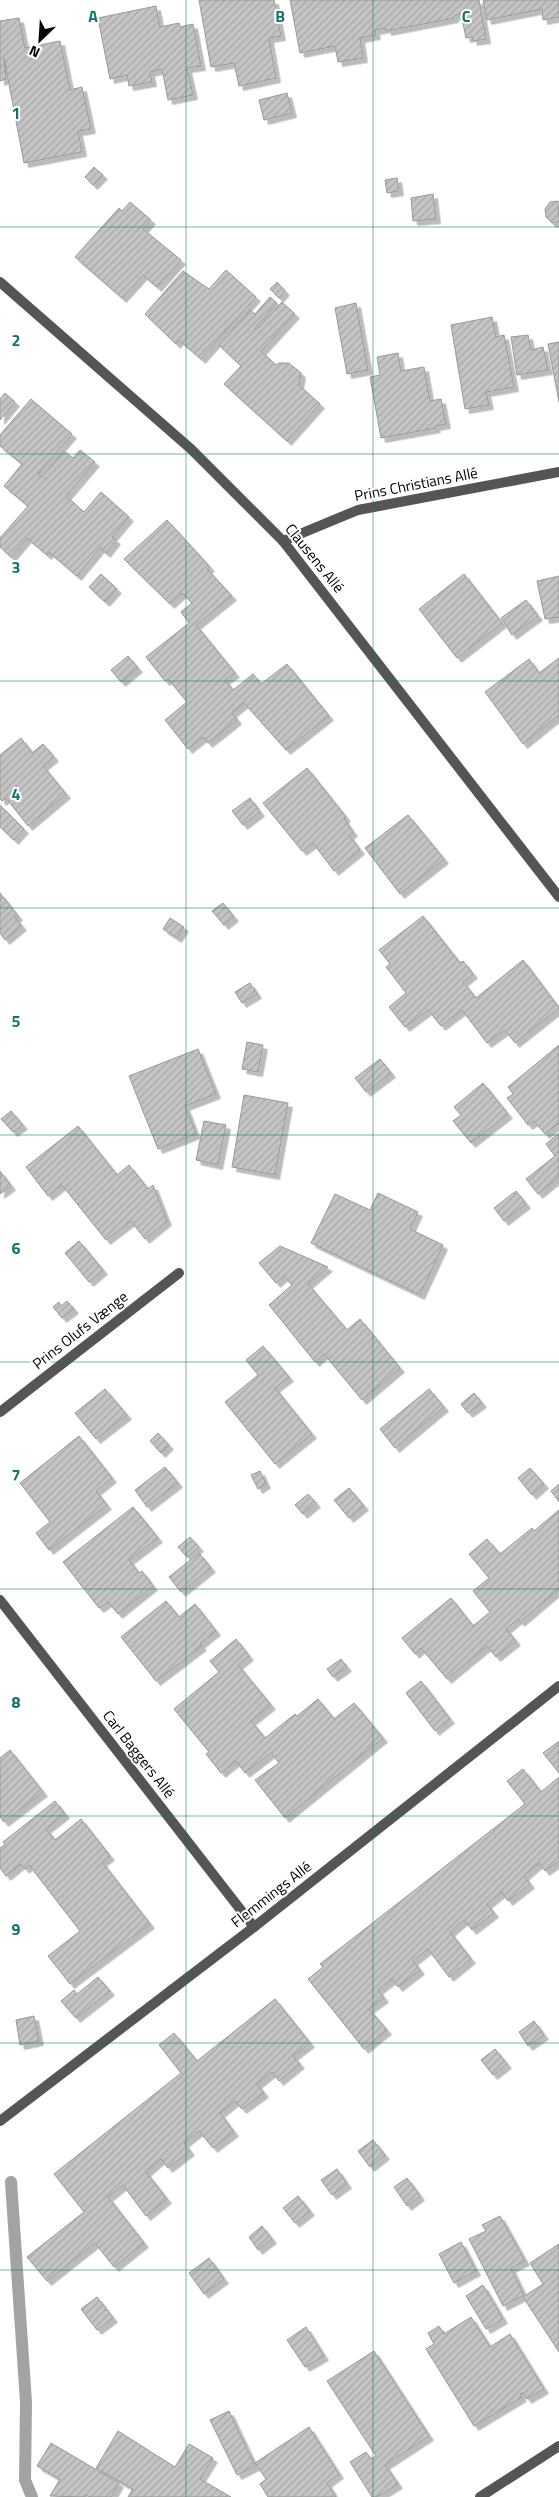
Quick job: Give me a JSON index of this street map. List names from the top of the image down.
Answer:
{
  "streets": {
    "street": [
      "Prins Christians Allé",
      "Clausens Allé",
      "Prins Olufs Vænge",
      "Carl Baggers Allé",
      "Flemmings Allé"
    ]
  },
  "crossings": [
    ["Prins Christians Allé", "Clausens Allé"],
    ["Carl Baggers Allé", "Flemmings Allé"]
  ],
  "north": "bottom left",
  "grid": {
    "columns": ["A", "B", "C"],
    "rows": [
      "1",
      "2",
      "3",
      "4",
      "5",
      "6",
      "7",
      "8",
      "9"
    ]
  }
}
